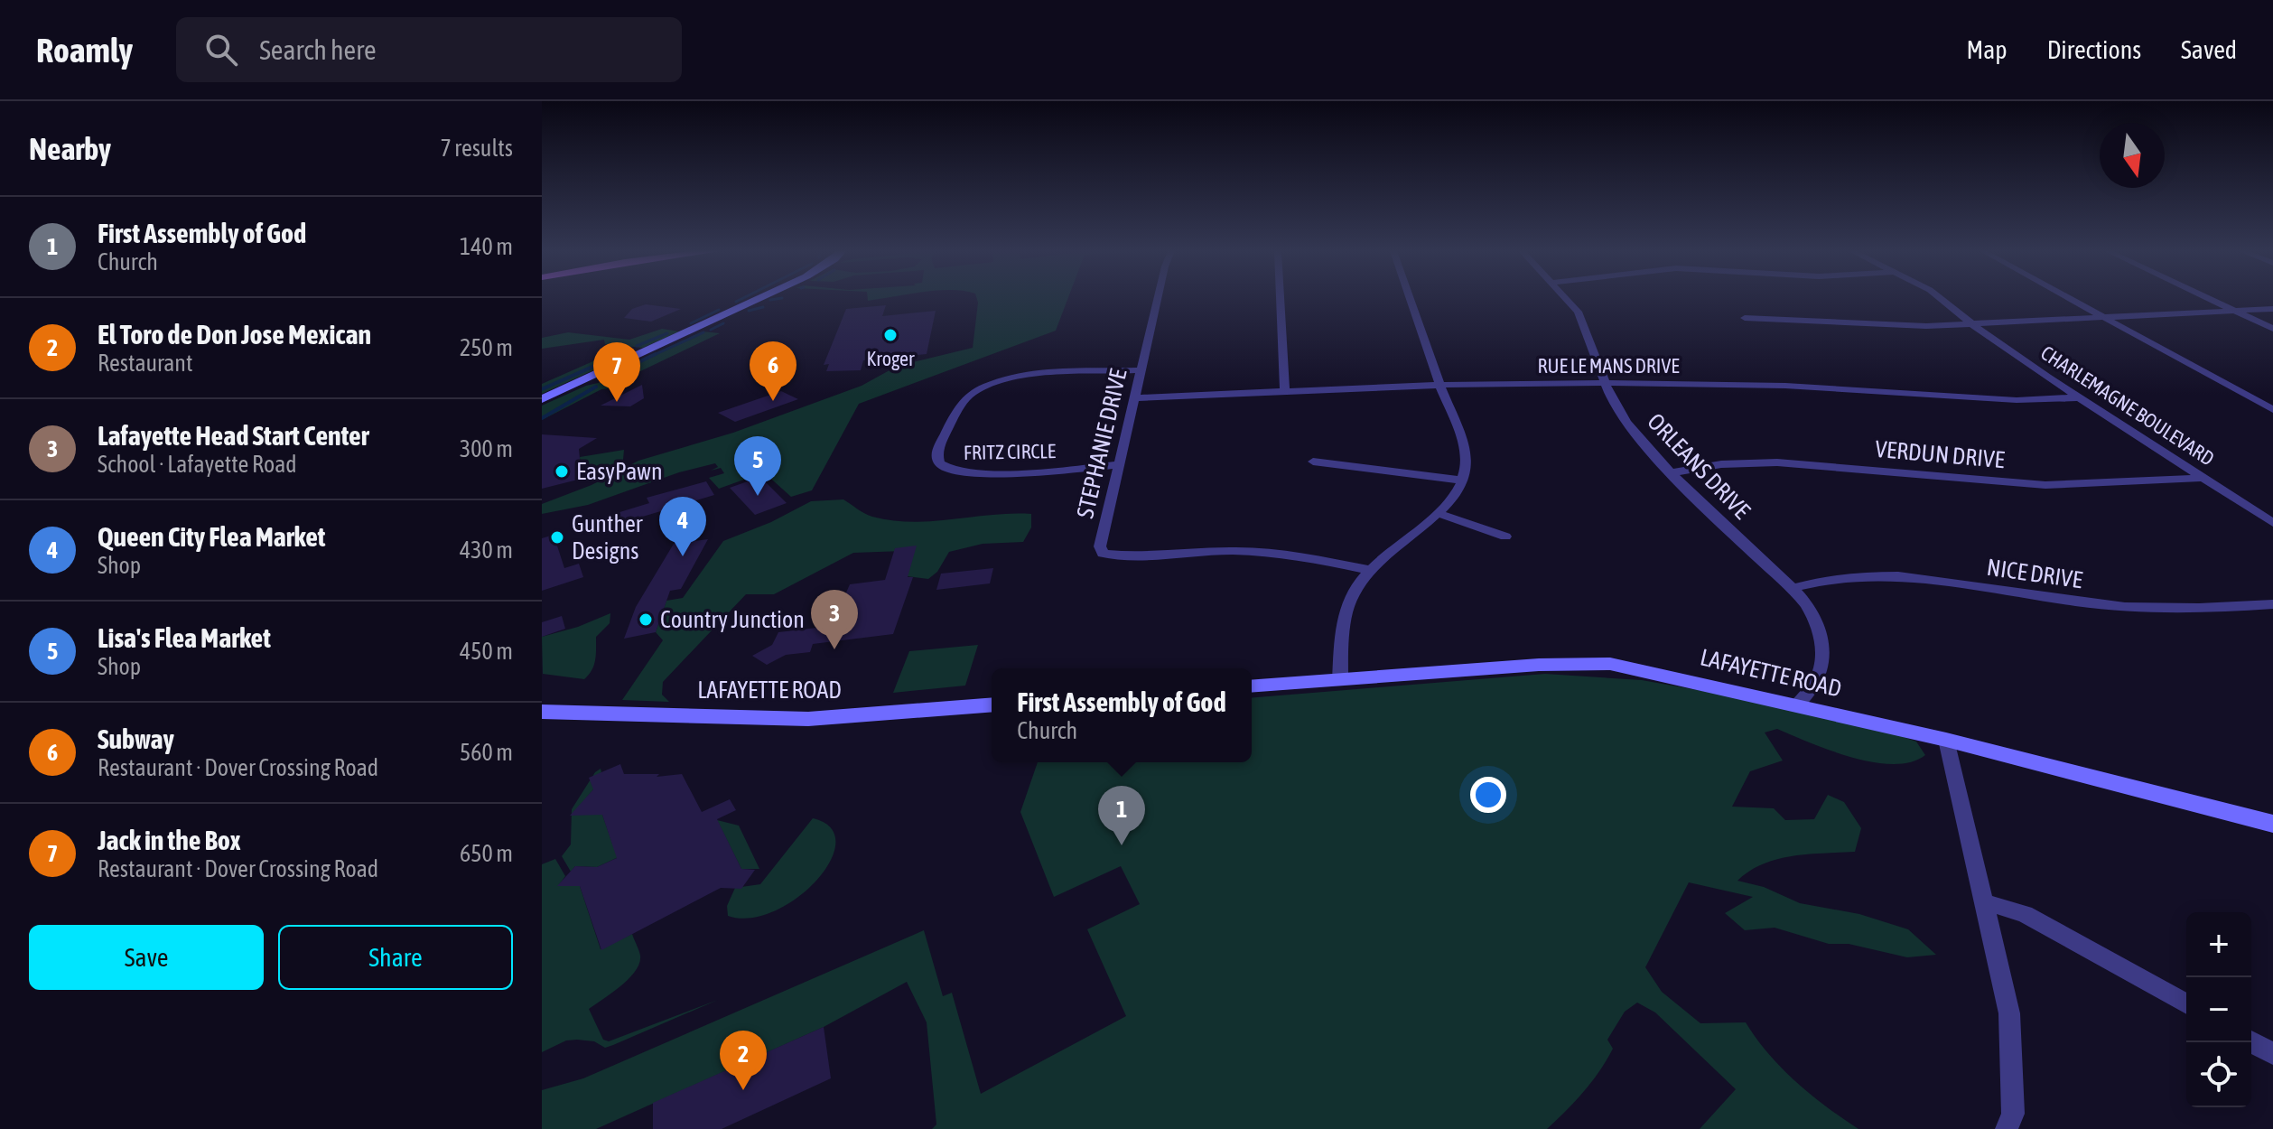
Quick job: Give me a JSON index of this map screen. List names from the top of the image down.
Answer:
{
  "streets": {
    "main road": ["LAFAYETTE ROAD"],
    "street": [
      "RUE LE MANS DRIVE",
      "CHARLEMAGNE BOULEVARD",
      "STEPHANIE DRIVE",
      "FRITZ CIRCLE",
      "VERDUN DRIVE",
      "ORLEANS DRIVE",
      "NICE DRIVE"
    ]
  },
  "crossings": [
    ["RUE LE MANS DRIVE", "CHARLEMAGNE BOULEVARD"],
    ["RUE LE MANS DRIVE", "STEPHANIE DRIVE"],
    ["RUE LE MANS DRIVE", "ORLEANS DRIVE"],
    ["CHARLEMAGNE BOULEVARD", "VERDUN DRIVE"],
    ["STEPHANIE DRIVE", "FRITZ CIRCLE"],
    ["VERDUN DRIVE", "ORLEANS DRIVE"],
    ["ORLEANS DRIVE", "NICE DRIVE"],
    ["ORLEANS DRIVE", "LAFAYETTE ROAD"]
  ],
  "places": [
    "Kroger",
    "EasyPawn",
    "Gunther Designs",
    "Country Junction"
  ],
  "north": "bottom",
  "page": {
    "header": "Roamly",
    "search": "Search here",
    "nav": ["Map", "Directions", "Saved"],
    "heading": ["Nearby", "7 results"],
    "list": [
      {
        "mark": "1",
        "name": "First Assembly of God",
        "note": "Church",
        "value": "140 m"
      },
      {
        "mark": "2",
        "name": "El Toro de Don Jose Mexican",
        "note": "Restaurant",
        "value": "250 m"
      },
      {
        "mark": "3",
        "name": "Lafayette Head Start Center",
        "note": "School · Lafayette Road",
        "value": "300 m"
      },
      {
        "mark": "4",
        "name": "Queen City Flea Market",
        "note": "Shop",
        "value": "430 m"
      },
      {
        "mark": "5",
        "name": "Lisa's Flea Market",
        "note": "Shop",
        "value": "450 m"
      },
      {
        "mark": "6",
        "name": "Subway",
        "note": "Restaurant · Dover Crossing Road",
        "value": "560 m"
      },
      {
        "mark": "7",
        "name": "Jack in the Box",
        "note": "Restaurant · Dover Crossing Road",
        "value": "650 m"
      }
    ],
    "pins": [
      "6",
      "7",
      "5",
      "4",
      "3",
      "1",
      "2"
    ],
    "popup": ["First Assembly of God", "Church"],
    "buttons": ["Save", "Share"],
    "map_buttons": ["+", "−"]
  }
}
